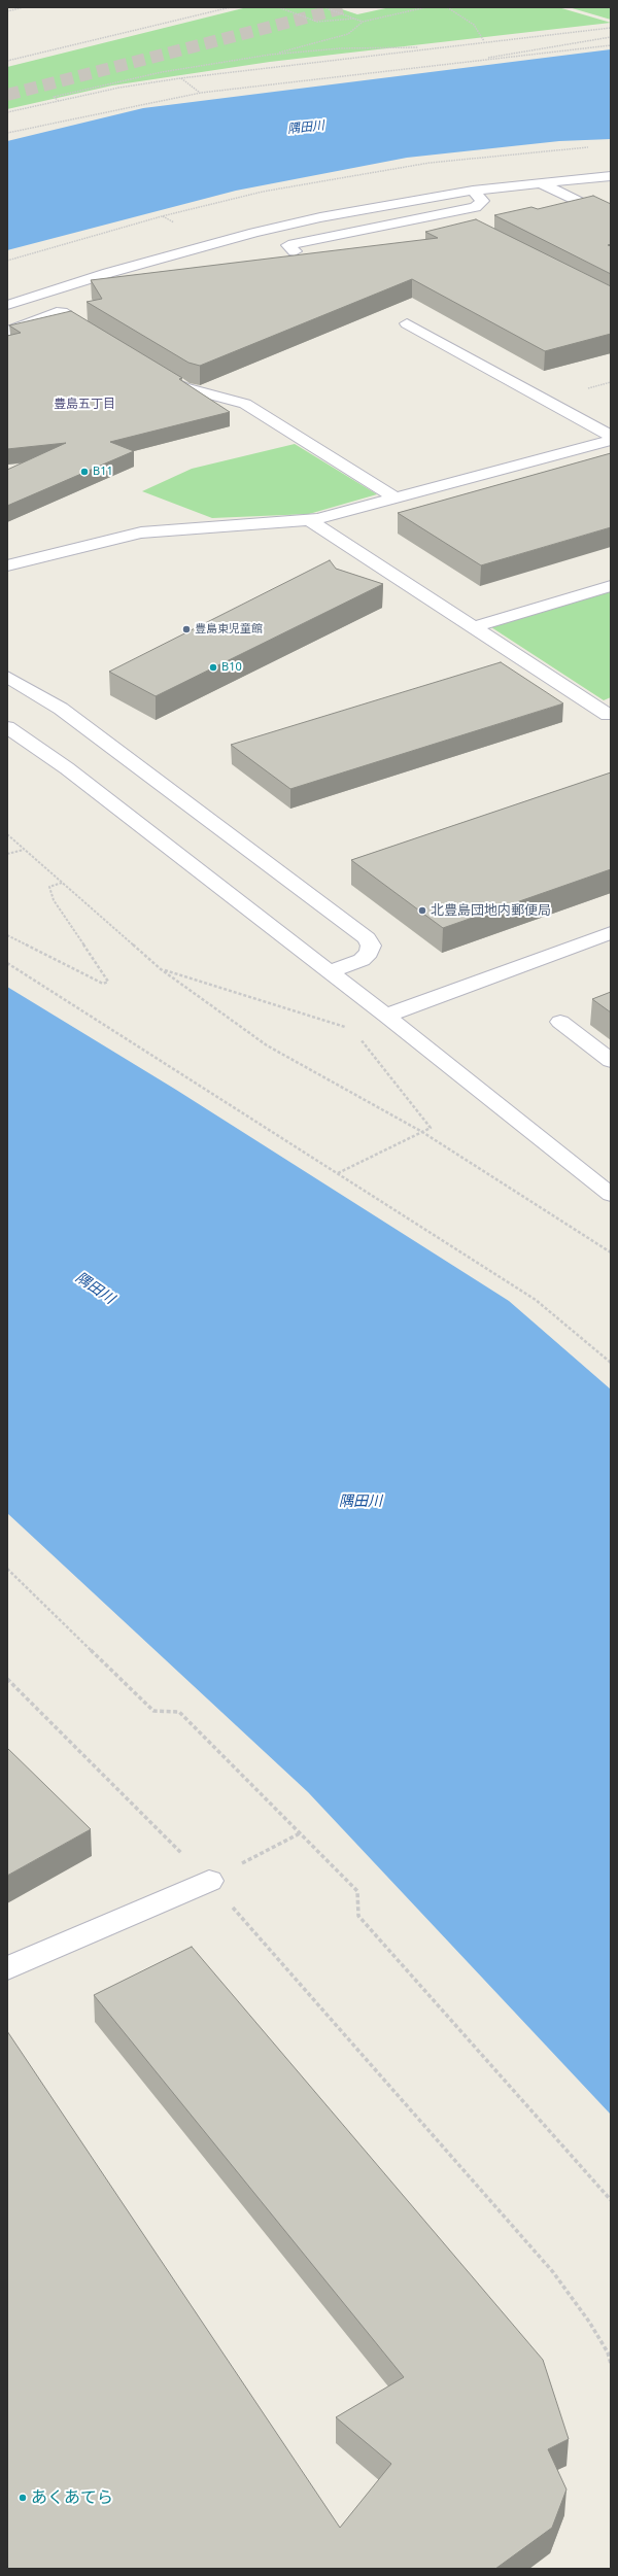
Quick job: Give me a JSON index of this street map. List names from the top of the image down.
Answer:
{
  "districts": ["豊島五丁目"],
  "water": ["隅田川"],
  "places": [
    "B11",
    "豊島東児童館",
    "B10",
    "北豊島団地内郵便局",
    "あくあてら"
  ]
}
